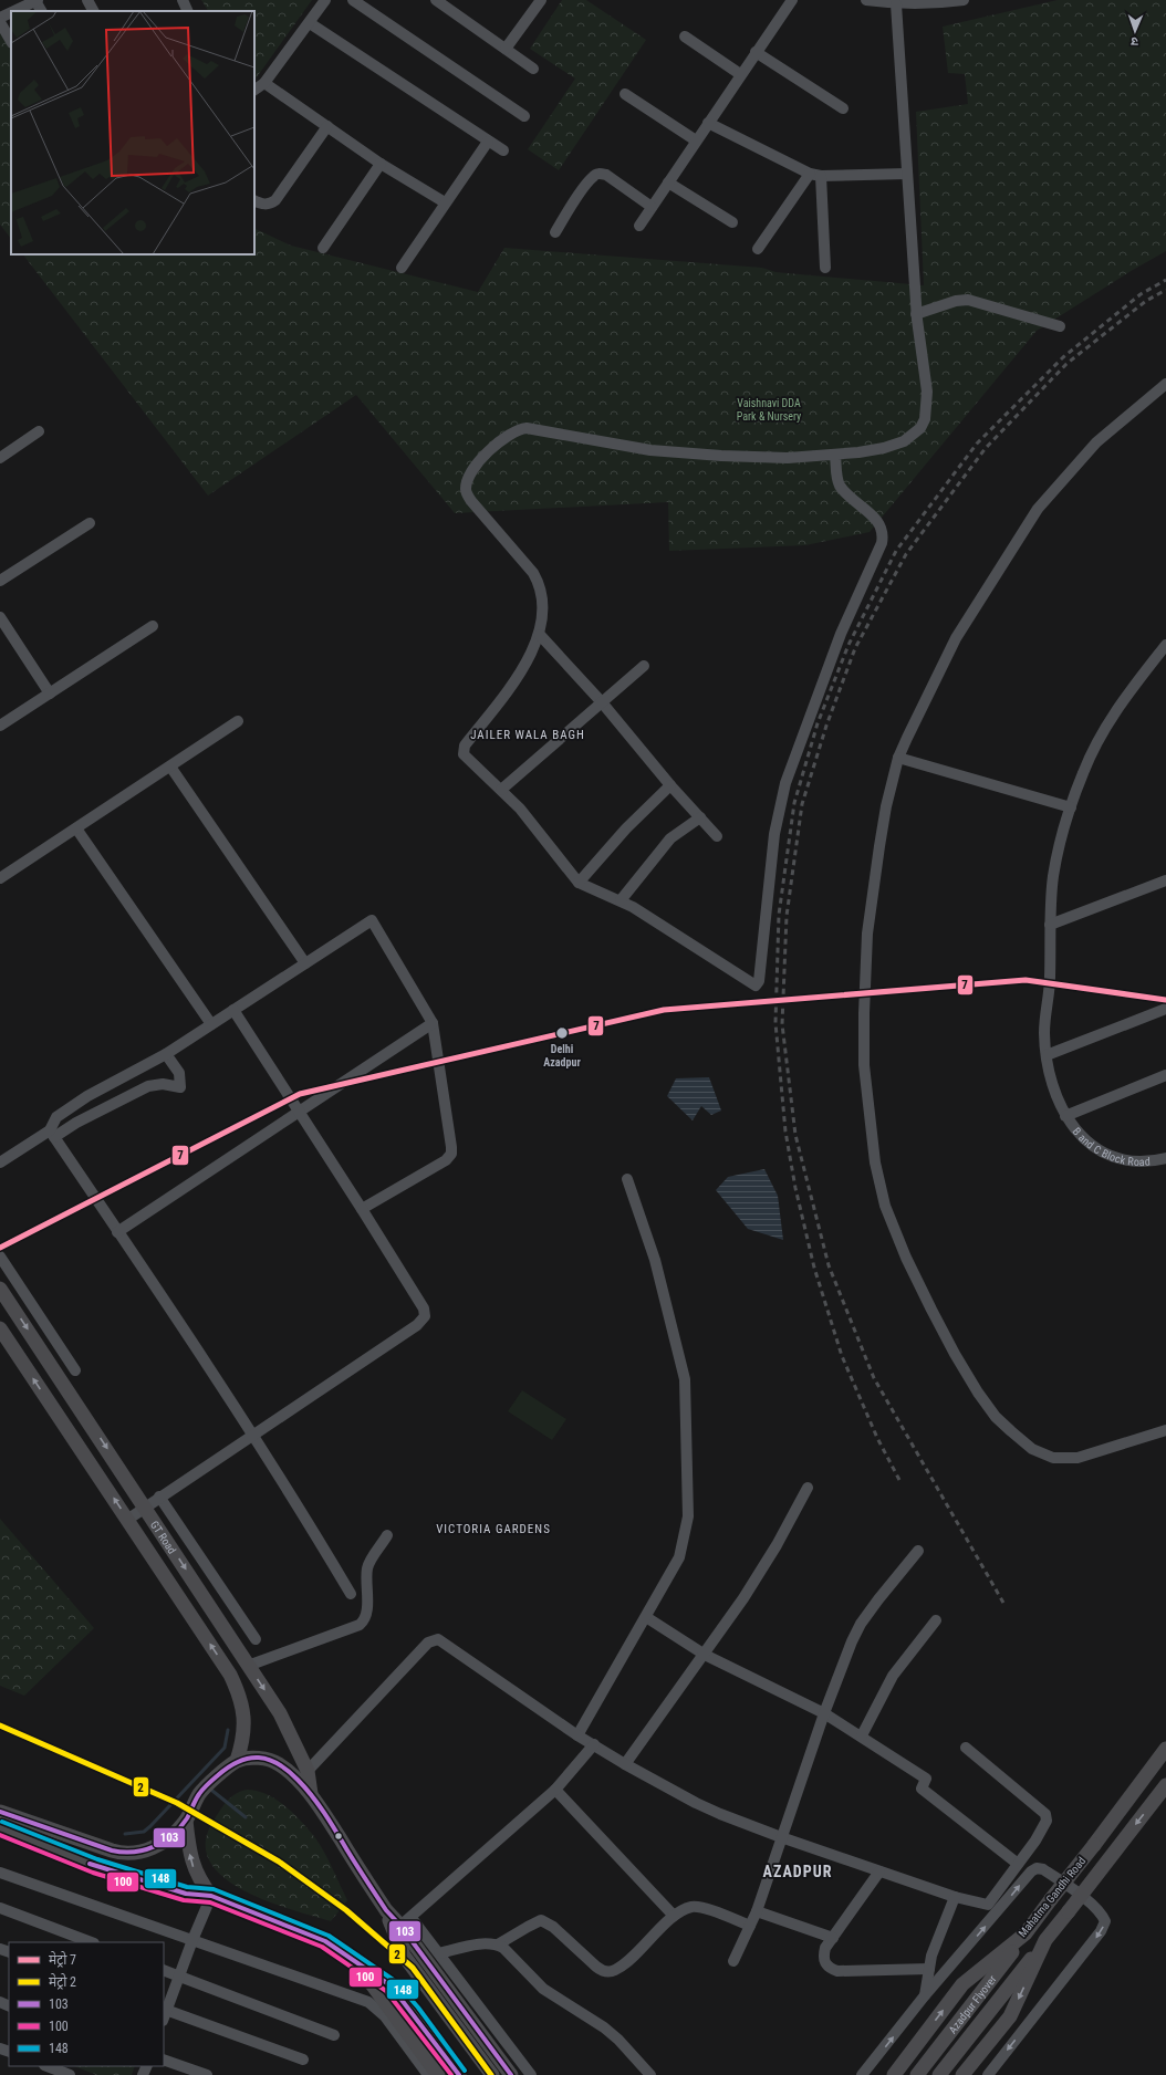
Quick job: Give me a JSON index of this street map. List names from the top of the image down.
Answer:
{
  "streets": {
    "main road": ["GT Road", "Mahatma Gandhi Road", "Azadpur Flyover"],
    "street": ["B and C Block Road"]
  },
  "crossings": [
    ["Mahatma Gandhi Road", "Azadpur Flyover"]
  ],
  "districts": ["JAILER WALA BAGH", "VICTORIA GARDENS", "AZADPUR"],
  "parks": ["Vaishnavi DDA Park & Nursery"],
  "places": ["Delhi Azadpur"],
  "lines": [
    "metro line 7",
    "metro line 2",
    "transit line 103",
    "transit line 148",
    "transit line 100"
  ],
  "legend": [
    "मेट्रो 7",
    "मेट्रो 2",
    "103",
    "100",
    "148"
  ],
  "north": "bottom"
}
